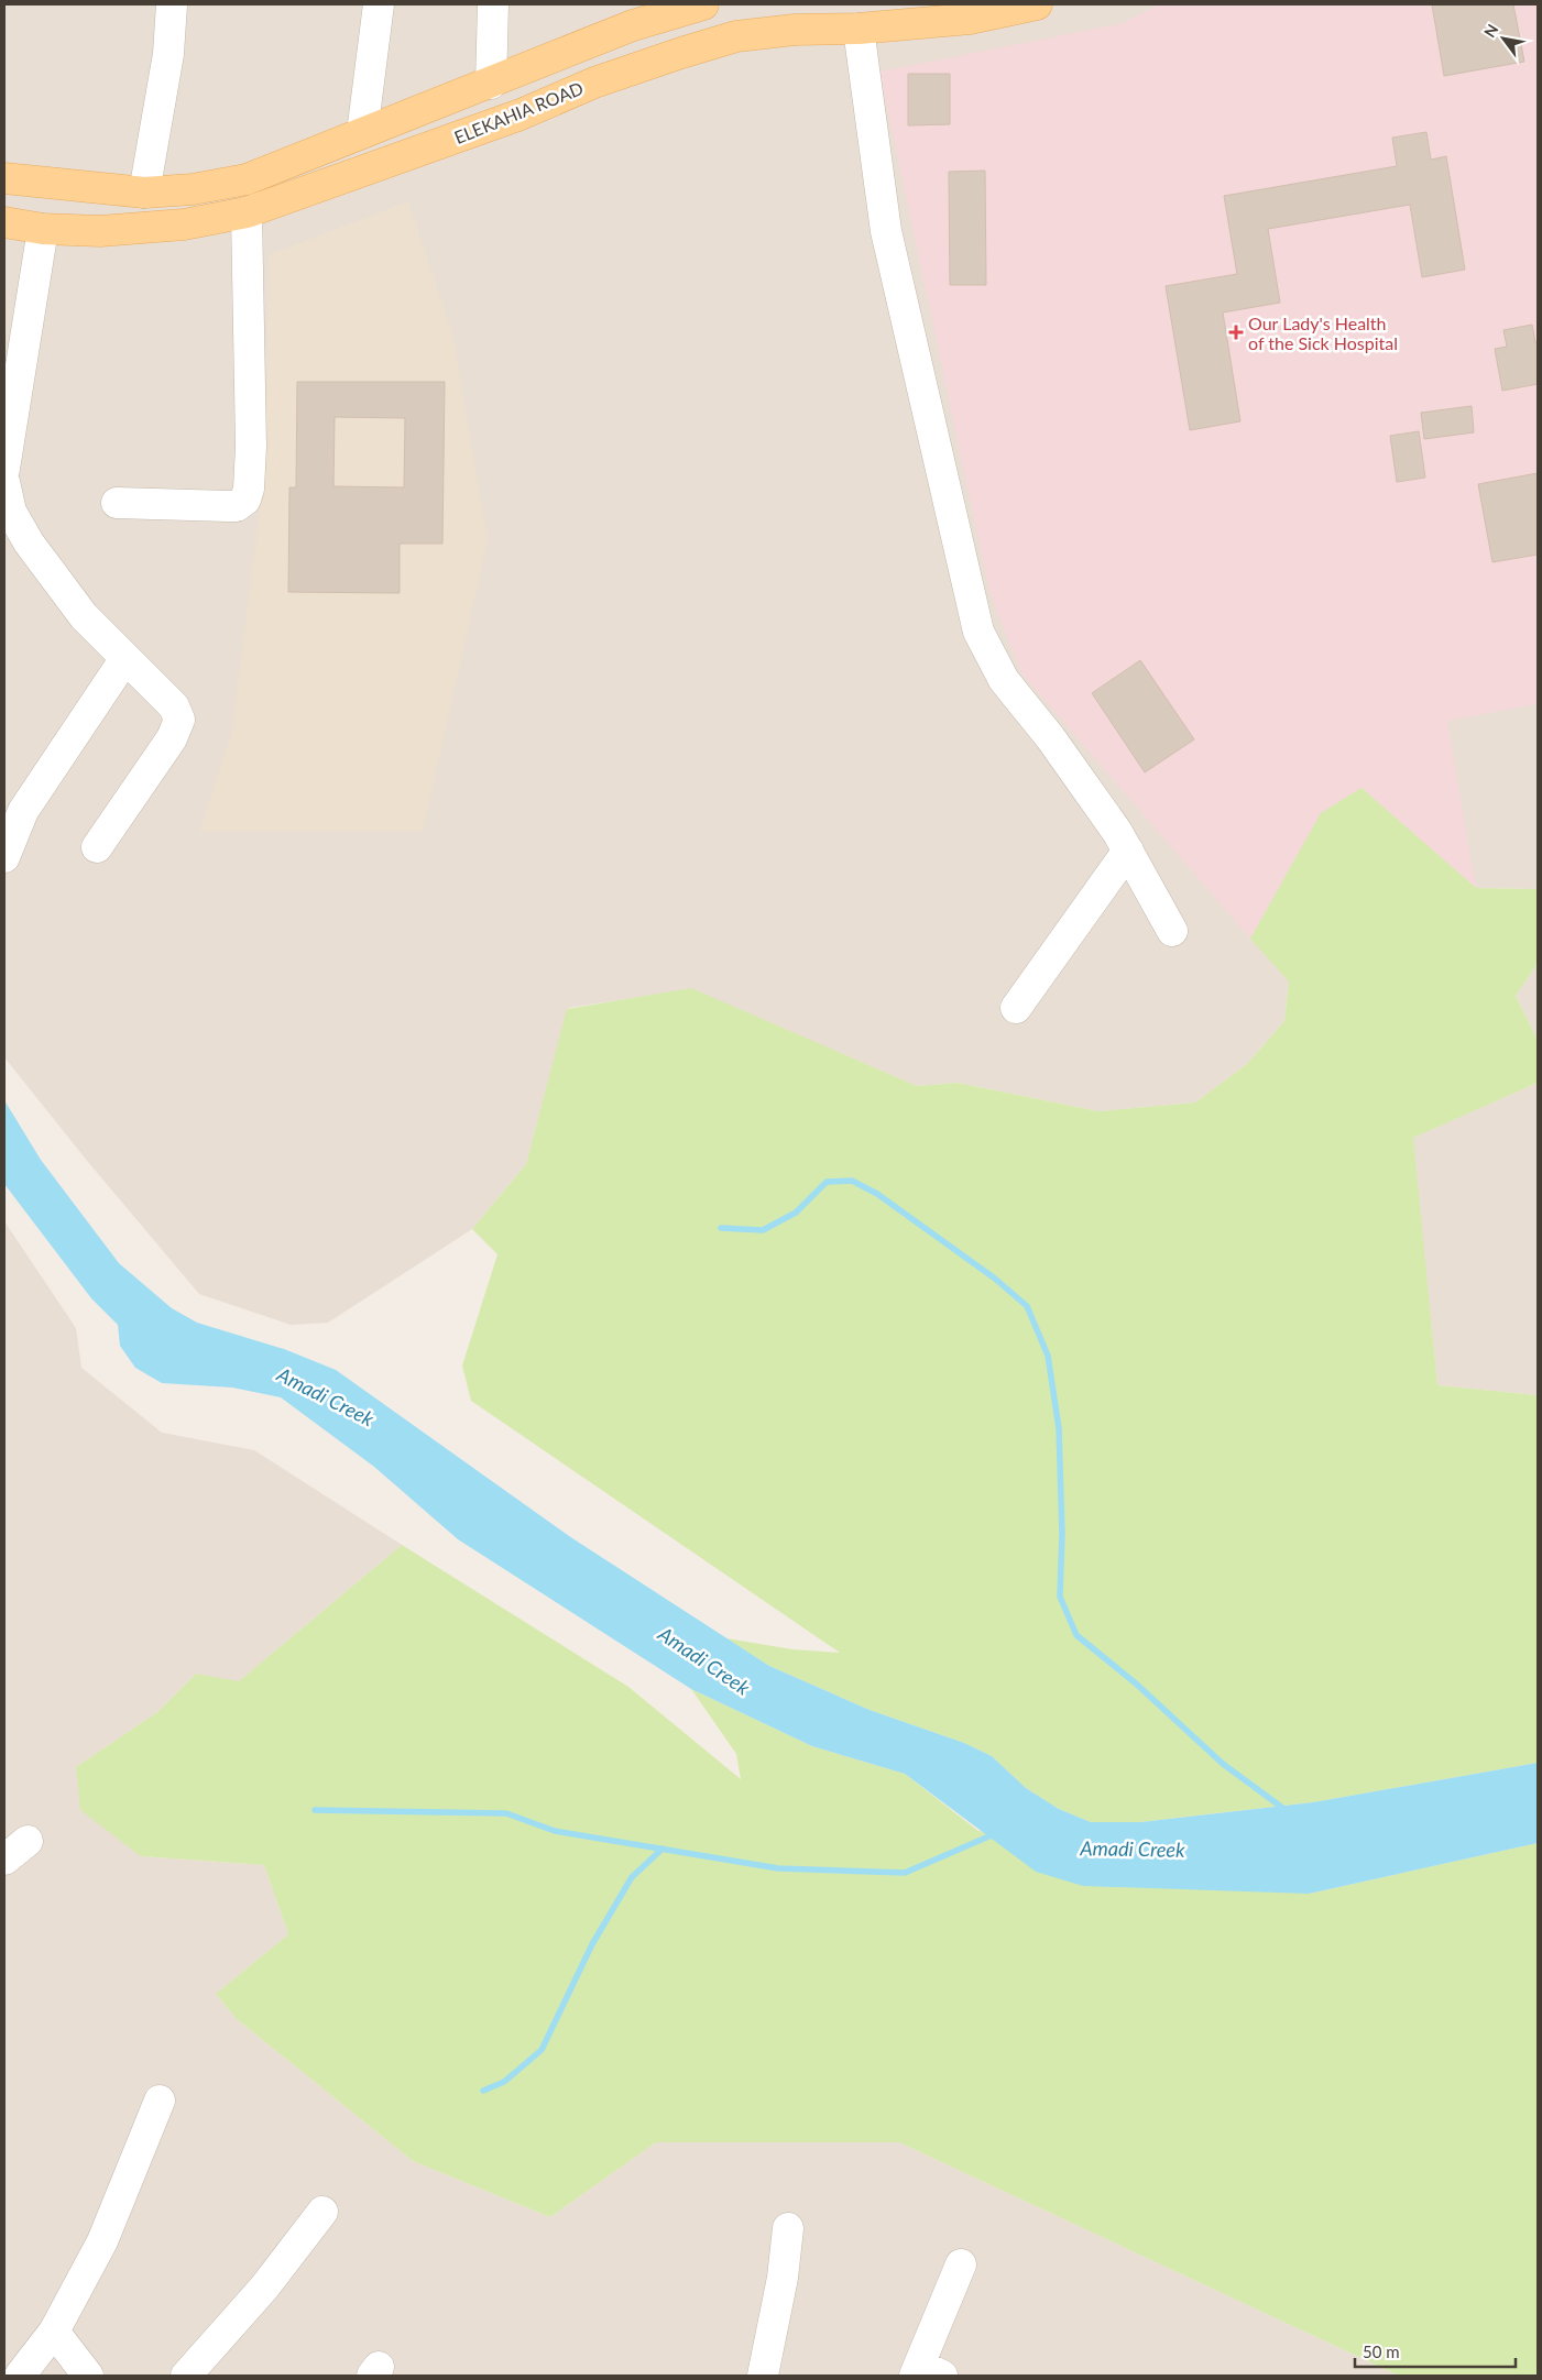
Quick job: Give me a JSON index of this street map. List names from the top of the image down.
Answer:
{
  "streets": {
    "main road": ["ELEKAHIA ROAD"]
  },
  "water": ["Amadi Creek"],
  "places": {
    "health": ["Our Lady's Health of the Sick Hospital"]
  },
  "scale_bar": "50 m",
  "north": "top left"
}
